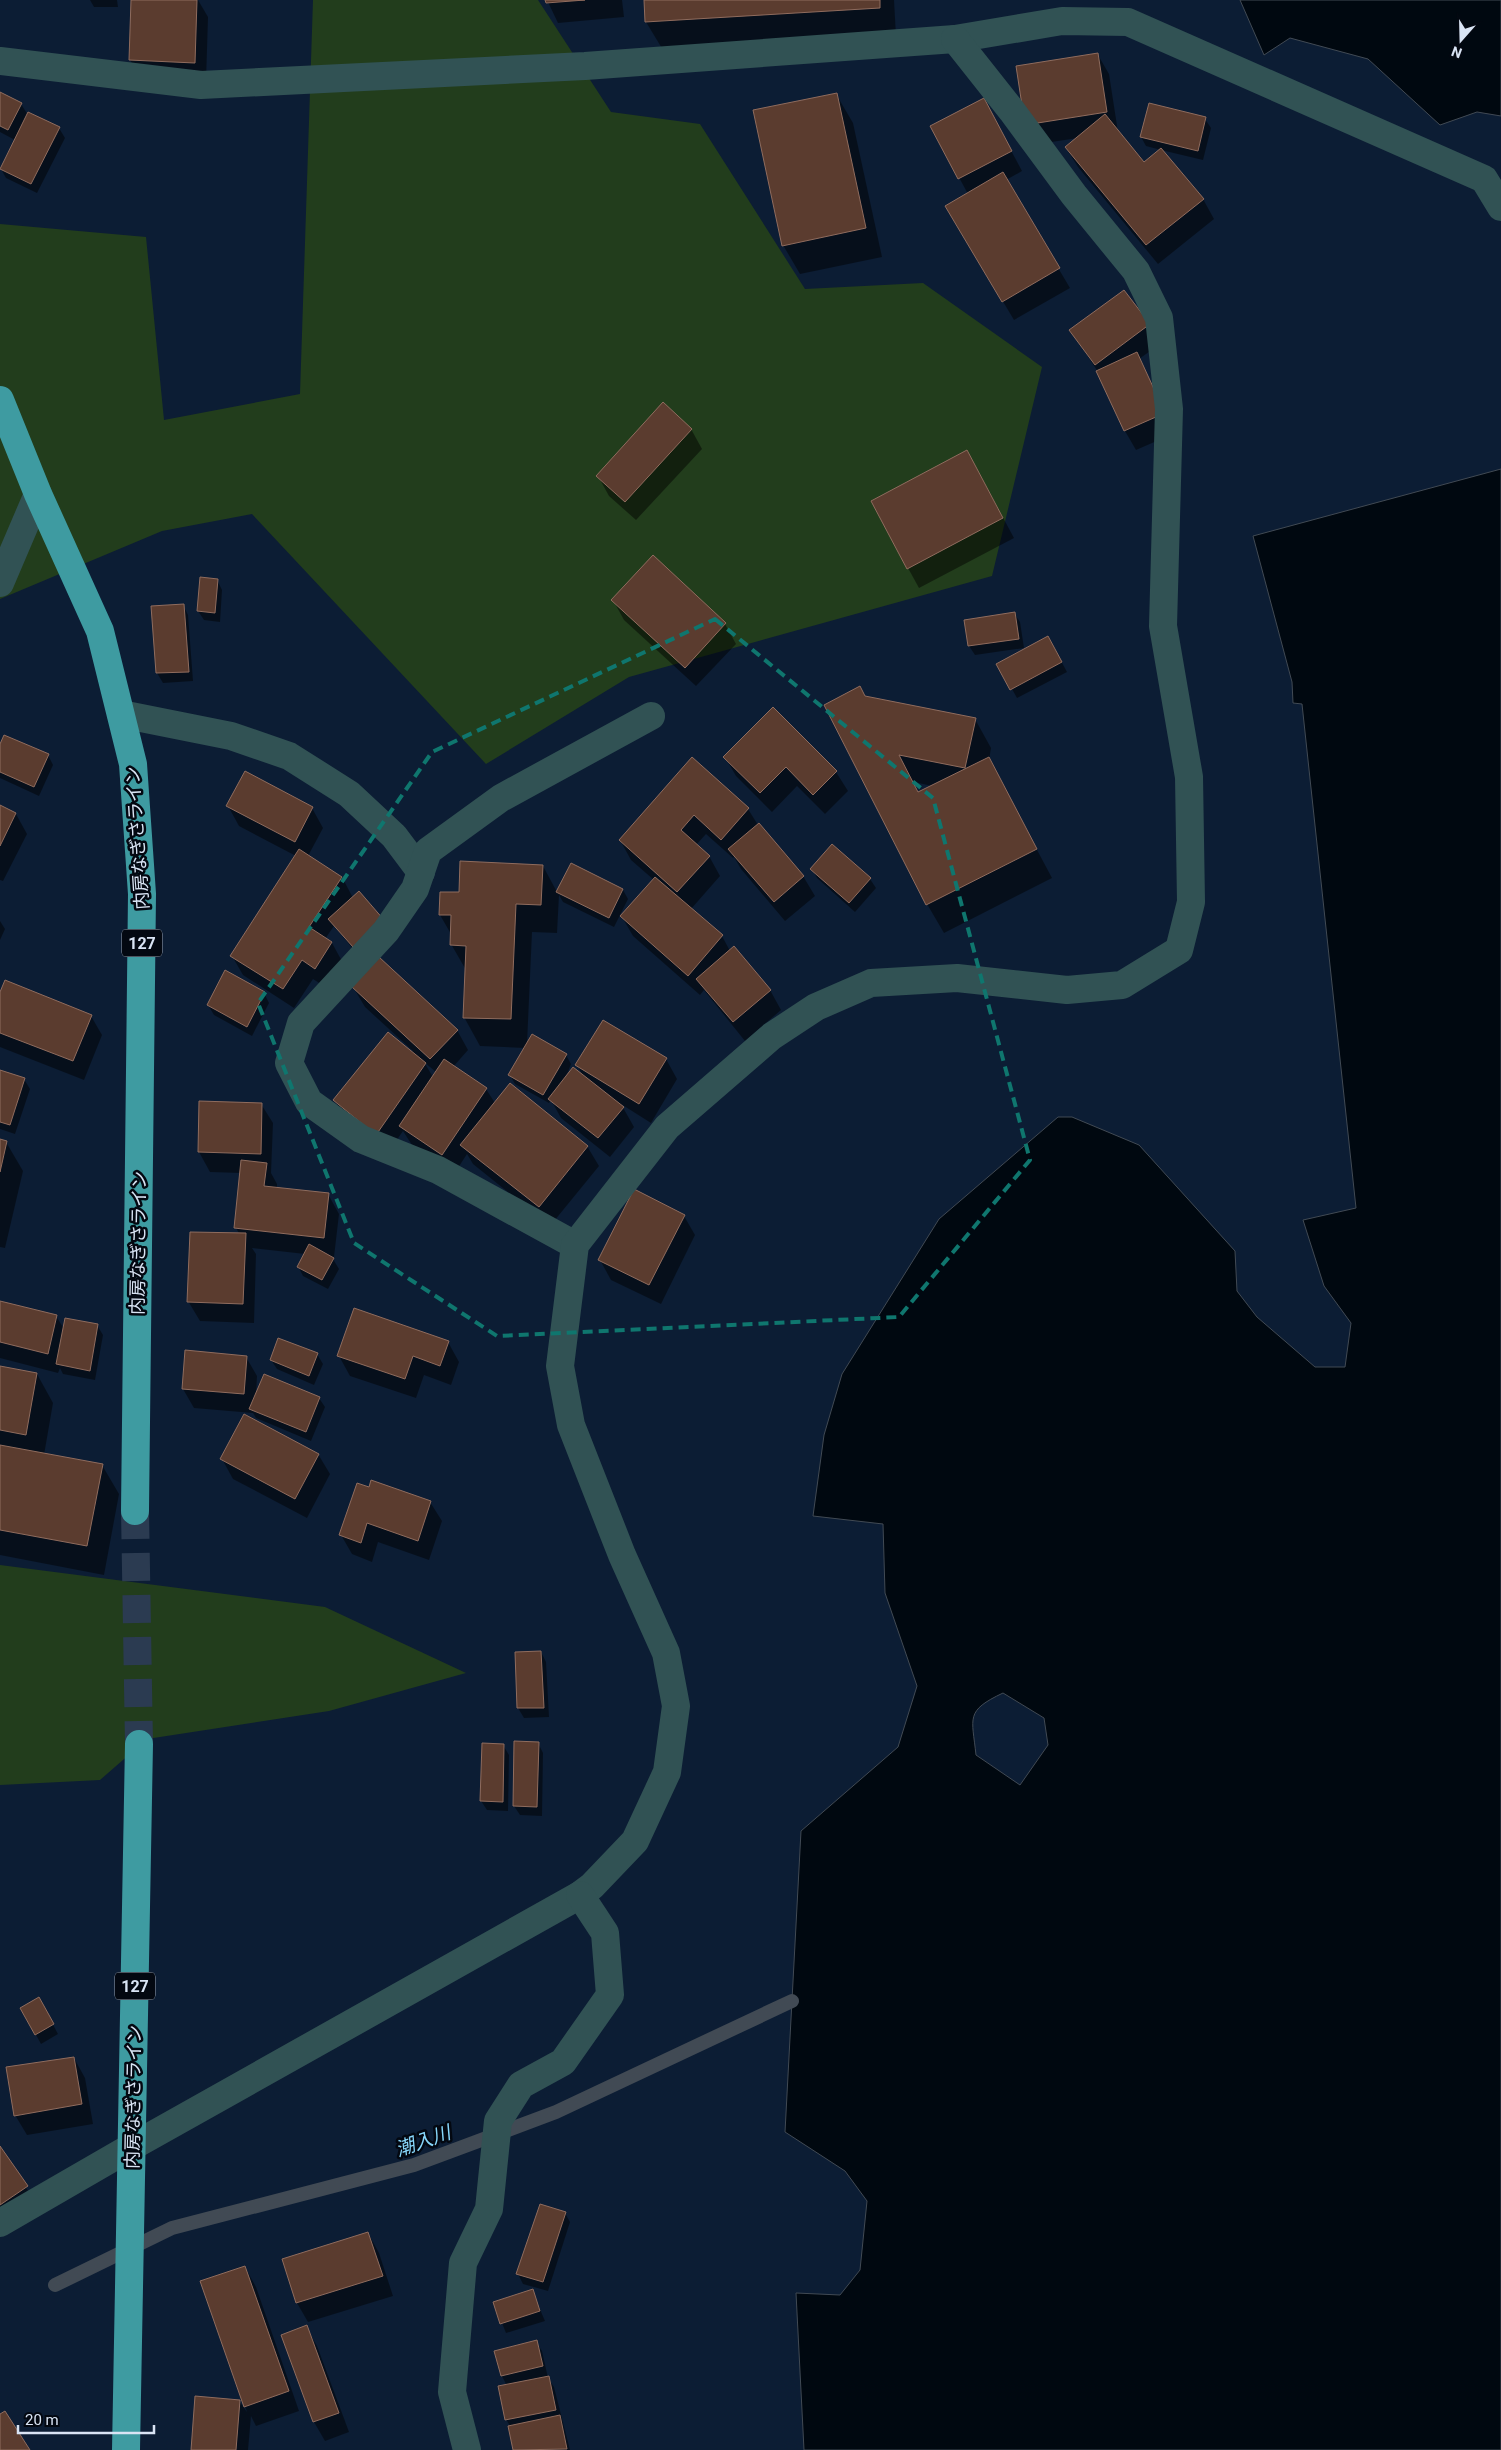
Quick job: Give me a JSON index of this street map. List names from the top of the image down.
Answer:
{
  "streets": {
    "highway": ["内房なぎさライン", "127"]
  },
  "water": ["潮入川"],
  "scale_bar": "20 m",
  "north": "bottom"
}
